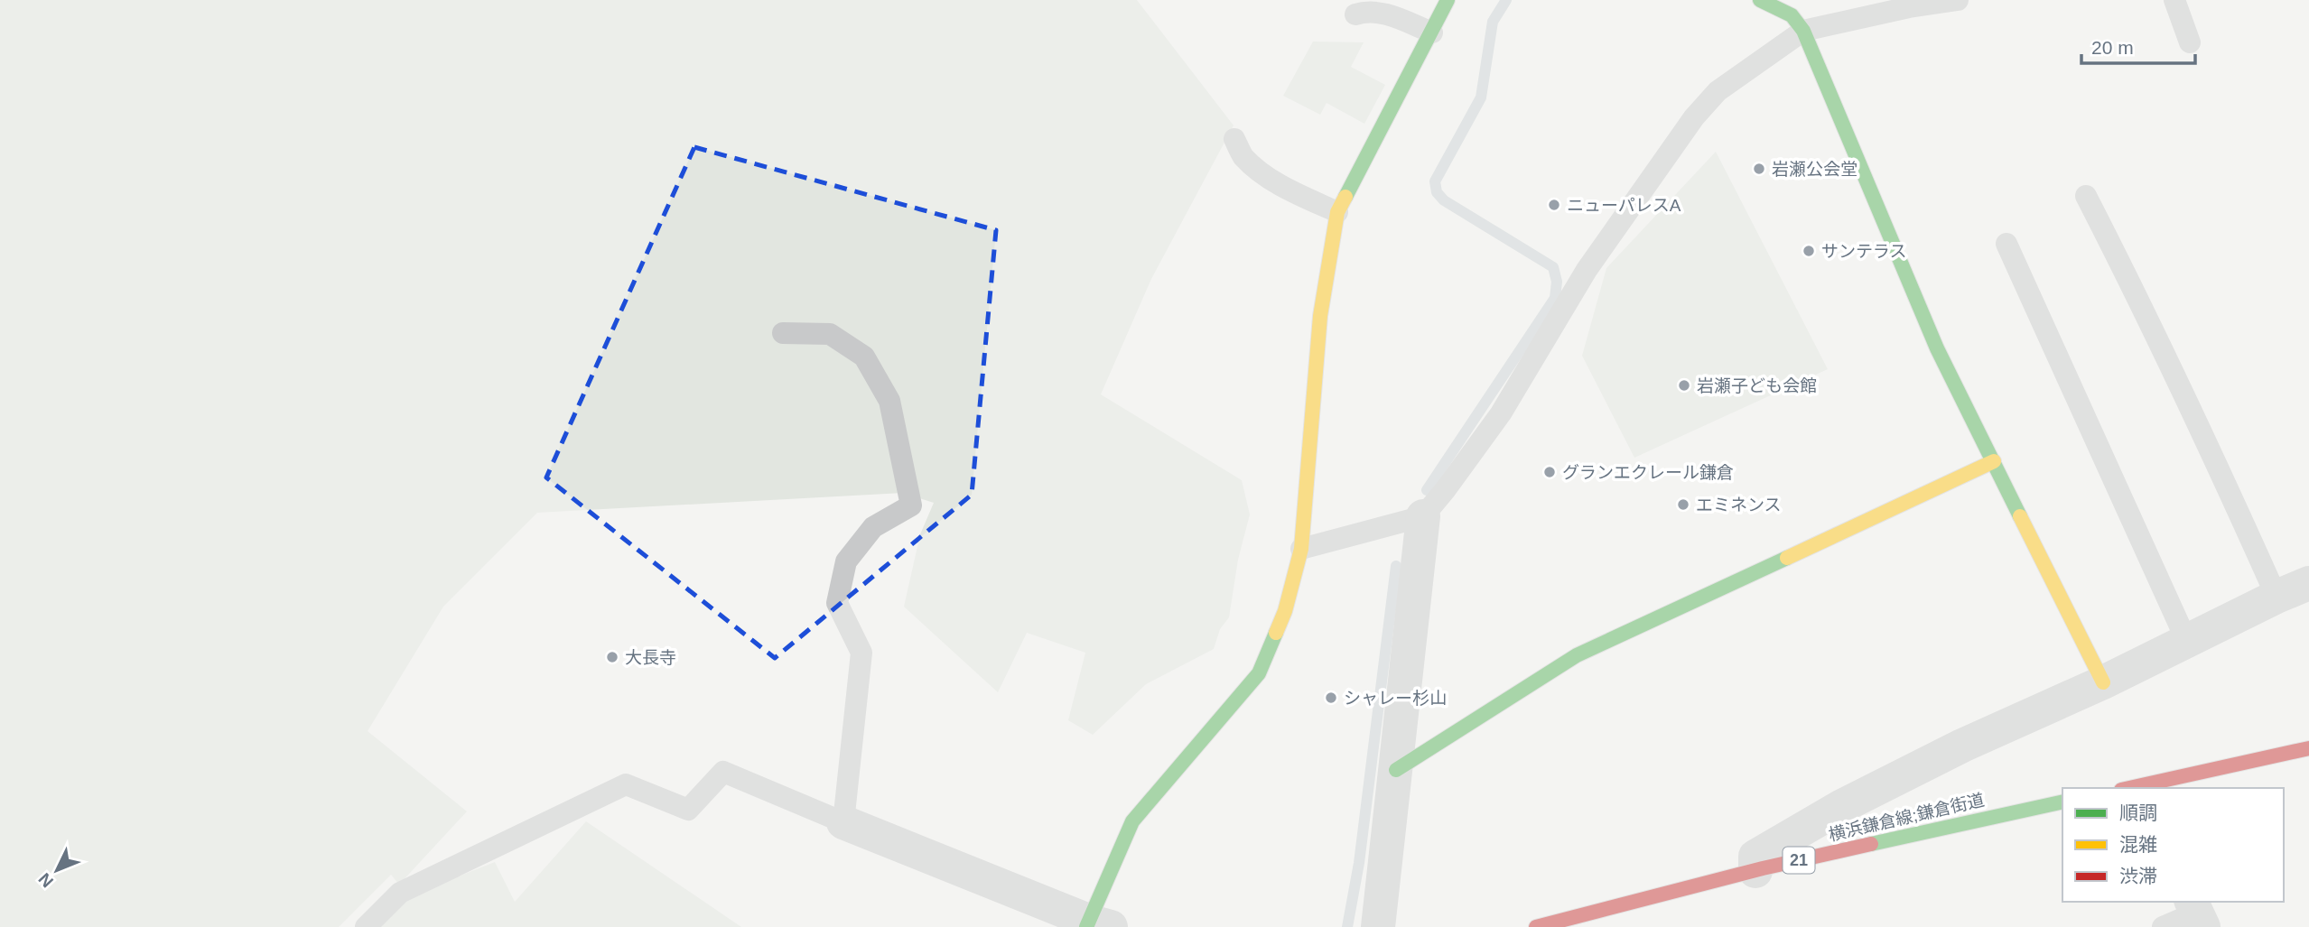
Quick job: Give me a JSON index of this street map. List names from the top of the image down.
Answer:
{
  "streets": {
    "street": ["横浜鎌倉線;鎌倉街道", "21"]
  },
  "places": [
    "岩瀬公会堂",
    "ニューパレスA",
    "サンテラス",
    "岩瀬子ども会館",
    "グランエクレール鎌倉",
    "エミネンス",
    "大長寺",
    "シャレー杉山"
  ],
  "legend": ["順調", "混雑", "渋滞"],
  "scale_bar": "20 m",
  "north": "bottom left"
}
